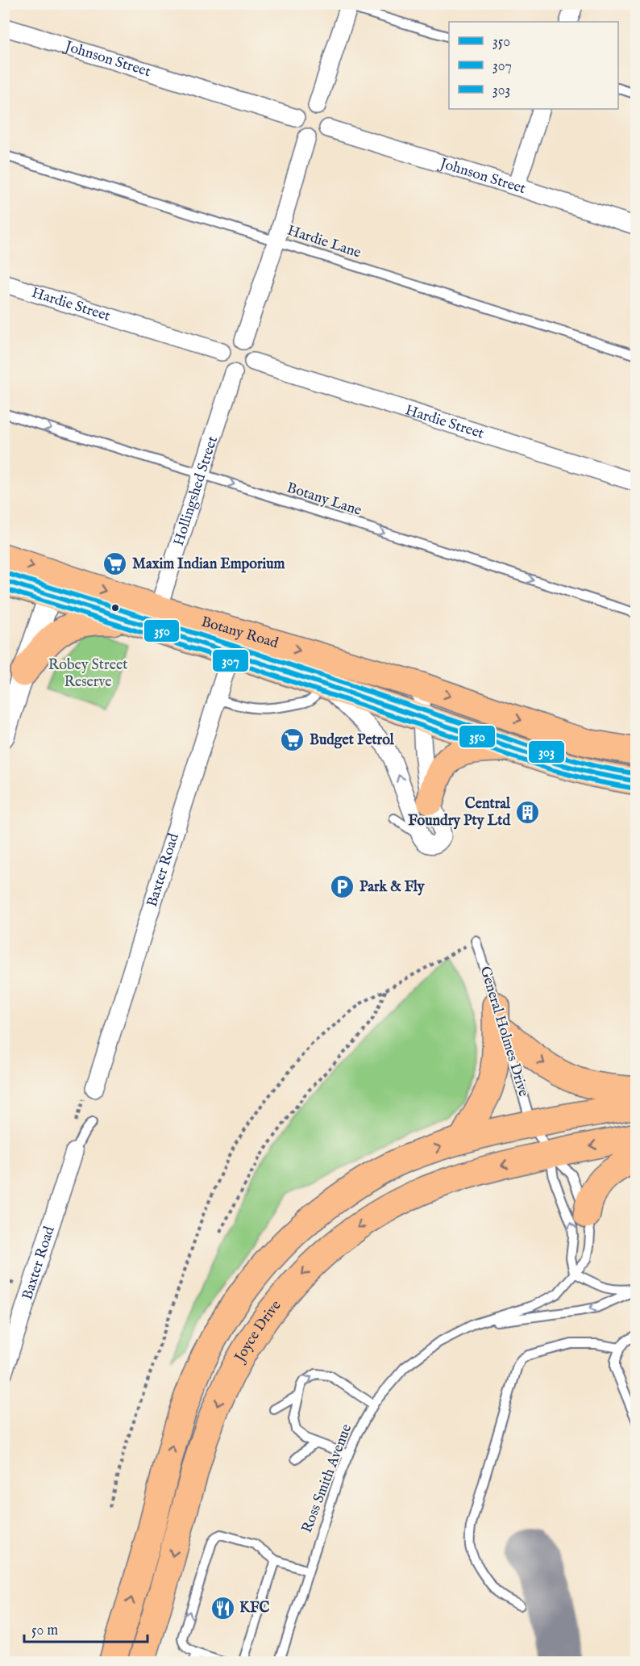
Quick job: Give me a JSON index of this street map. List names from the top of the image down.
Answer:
{
  "streets": {
    "main road": ["Botany Road", "Joyce Drive"],
    "street": [
      "Johnson Street",
      "Hardie Street",
      "Hollingshed Street",
      "Baxter Road"
    ],
    "lane": [
      "Hardie Lane",
      "Botany Lane",
      "General Holmes Drive",
      "Ross Smith Avenue"
    ]
  },
  "crossings": [
    ["Hardie Street", "Hollingshed Street"],
    ["Hollingshed Street", "Botany Lane"],
    ["Hollingshed Street", "Botany Road"],
    ["Botany Road", "Baxter Road"],
    ["General Holmes Drive", "Joyce Drive"],
    ["General Holmes Drive", "Ross Smith Avenue"],
    ["Joyce Drive", "Ross Smith Avenue"]
  ],
  "one_way": ["Botany Lane"],
  "parks": ["Robey Street Reserve"],
  "places": {
    "supermarket": ["Maxim Indian Emporium", "Budget Petrol"],
    "building": ["Central Foundry Pty Ltd"],
    "parking": ["Park & Fly"],
    "restaurant": ["KFC"]
  },
  "lines": ["transit line 303", "transit line 350", "transit line 307"],
  "legend": ["350", "307", "303"],
  "scale_bar": "50 m"
}
